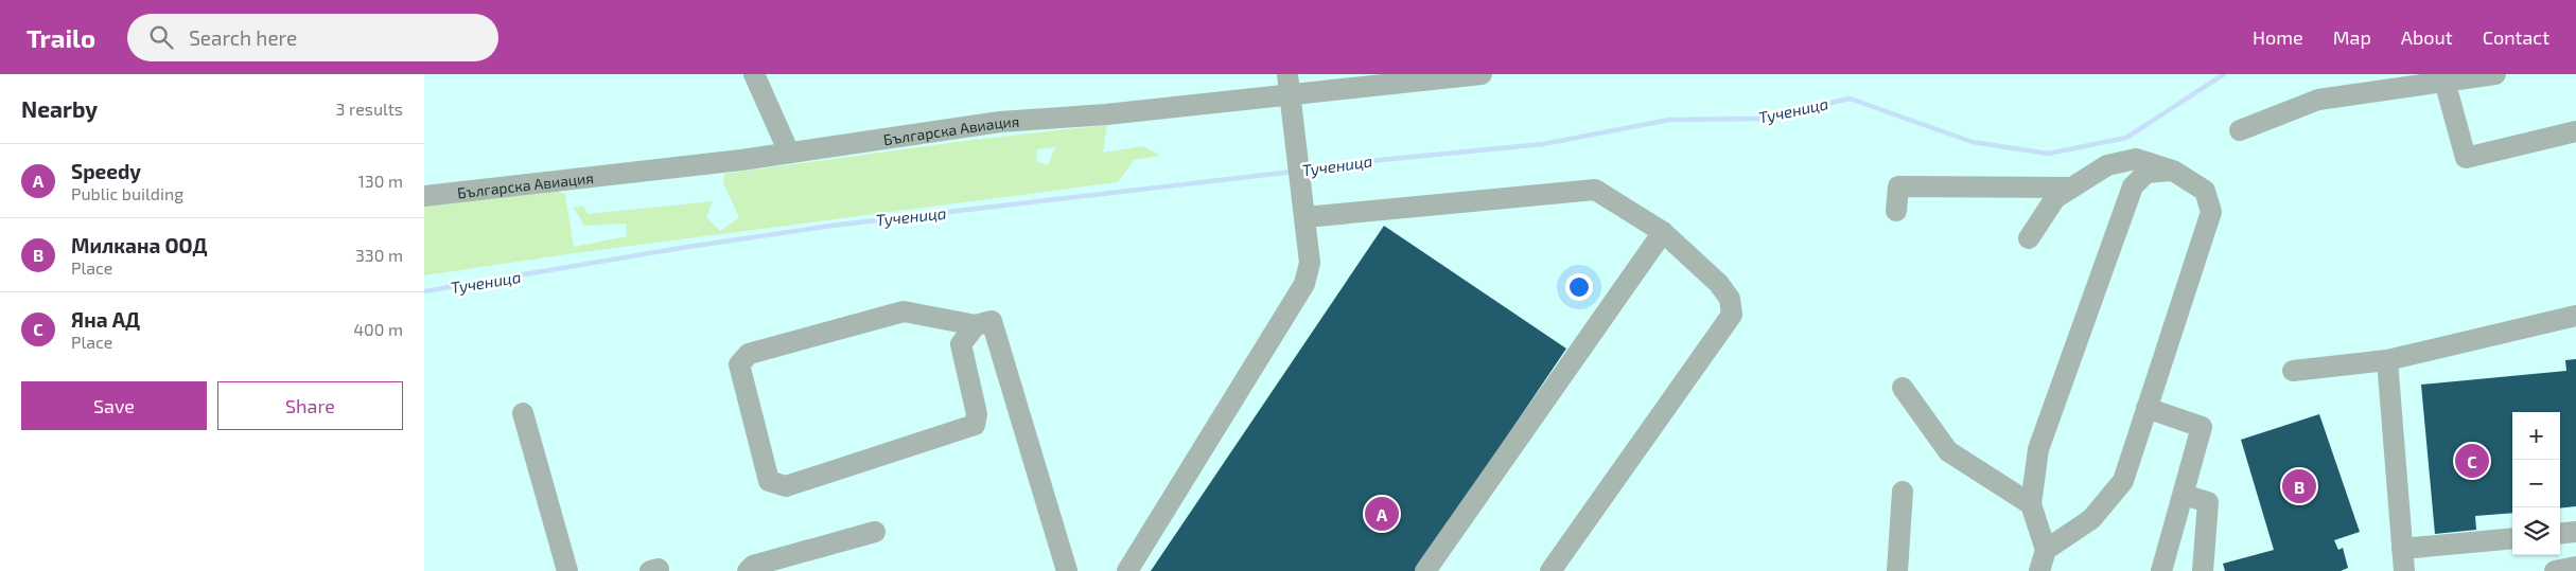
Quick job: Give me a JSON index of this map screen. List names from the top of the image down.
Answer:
{
  "streets": {
    "street": ["Българска Авиация"]
  },
  "water": ["Тученица"],
  "page": {
    "header": "Trailo",
    "search": "Search here",
    "nav": [
      "Home",
      "Map",
      "About",
      "Contact"
    ],
    "heading": ["Nearby", "3 results"],
    "list": [
      {
        "mark": "A",
        "name": "Speedy",
        "note": "Public building",
        "value": "130 m"
      },
      {
        "mark": "B",
        "name": "Милкана OOД",
        "note": "Place",
        "value": "330 m"
      },
      {
        "mark": "C",
        "name": "Яна АД",
        "note": "Place",
        "value": "400 m"
      }
    ],
    "buttons": ["Save", "Share"],
    "map_buttons": ["+", "−"],
    "pins": ["C", "B", "A"]
  }
}
